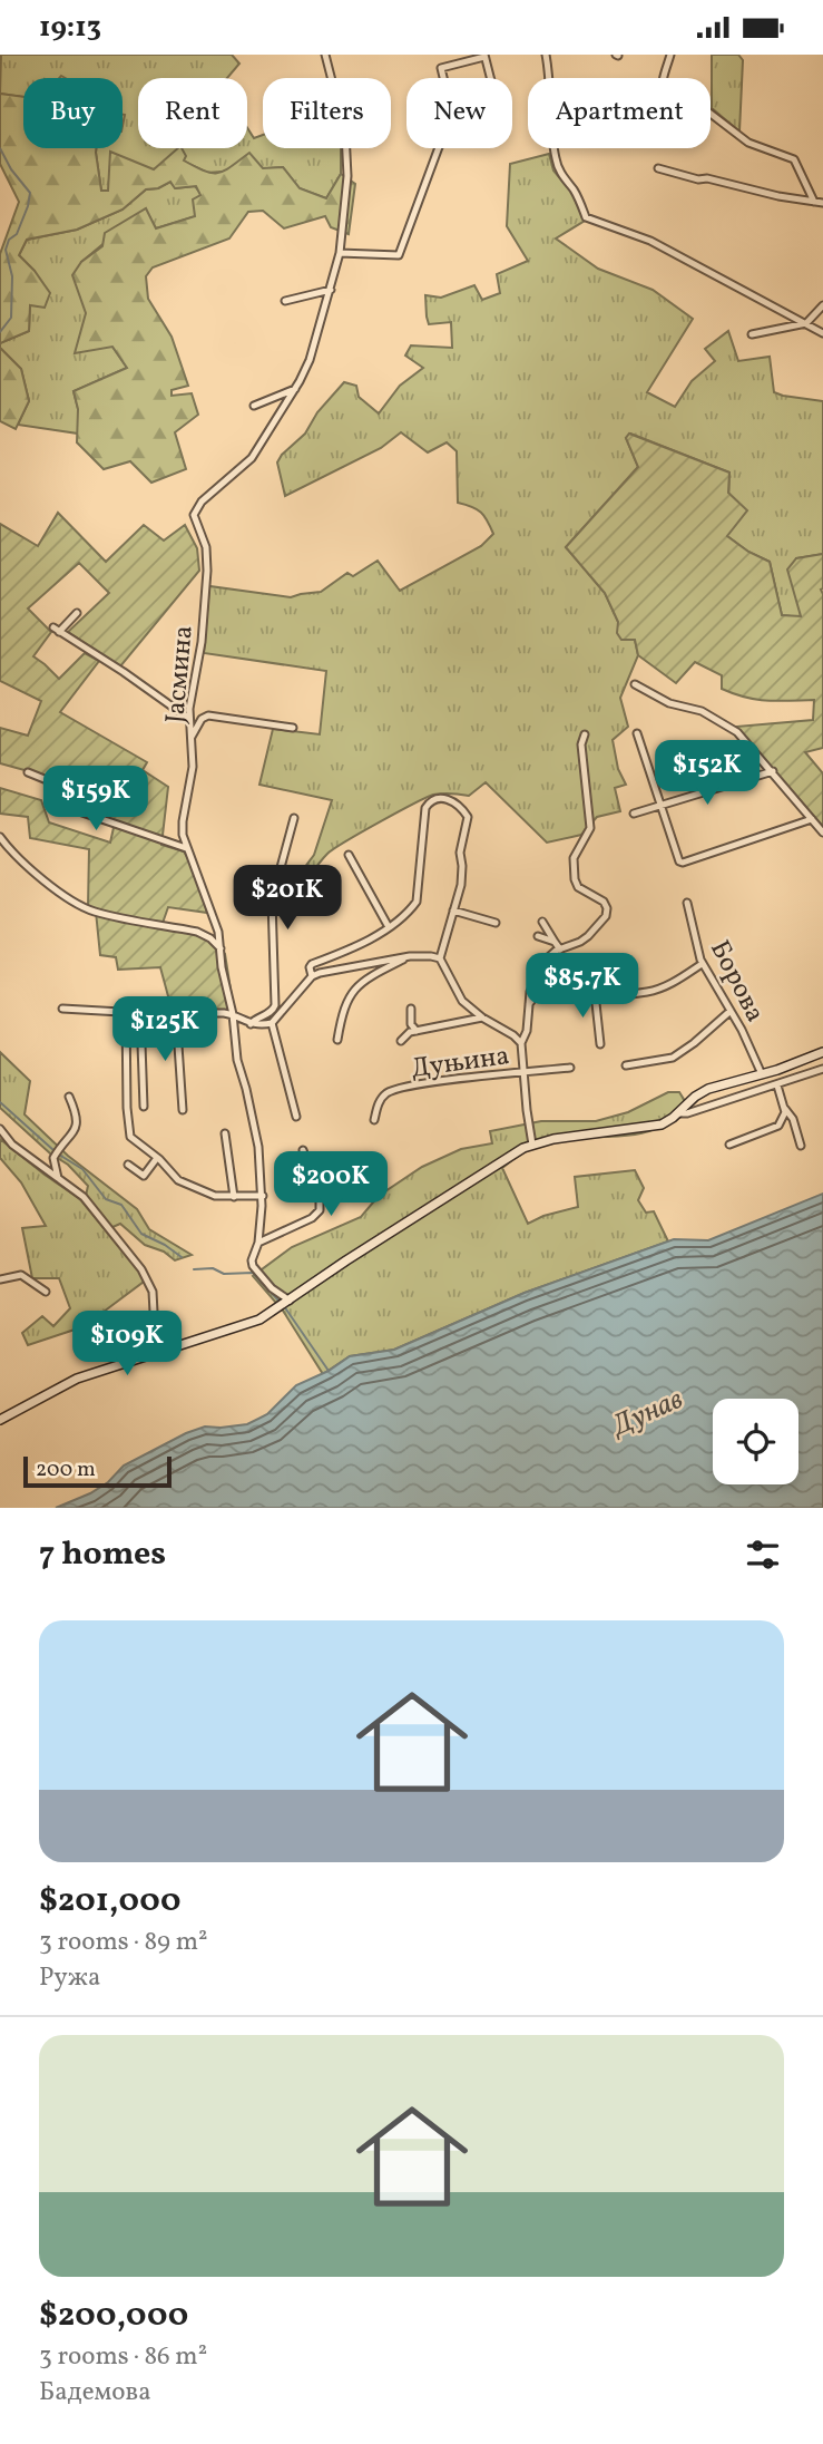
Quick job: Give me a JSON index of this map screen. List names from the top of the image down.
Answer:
{
  "streets": {
    "street": ["Јасмина", "Борова", "Дуњина"]
  },
  "water": ["Дунав"],
  "scale_bar": "200 m",
  "page": {
    "status": "19:13",
    "chip": [
      "Buy",
      "Rent",
      "Filters",
      "New",
      "Apartment"
    ],
    "price": [
      "$152K",
      "$159K",
      "$201K",
      "$85.7K",
      "$125K",
      "$200K",
      "$109K"
    ],
    "scale": "200 m",
    "heading": "7 homes",
    "list": [
      {
        "name": "$201,000",
        "note": "3 rooms · 89 m² · Ружа"
      },
      {
        "name": "$200,000",
        "note": "3 rooms · 86 m² · Бадемова"
      }
    ]
  }
}
